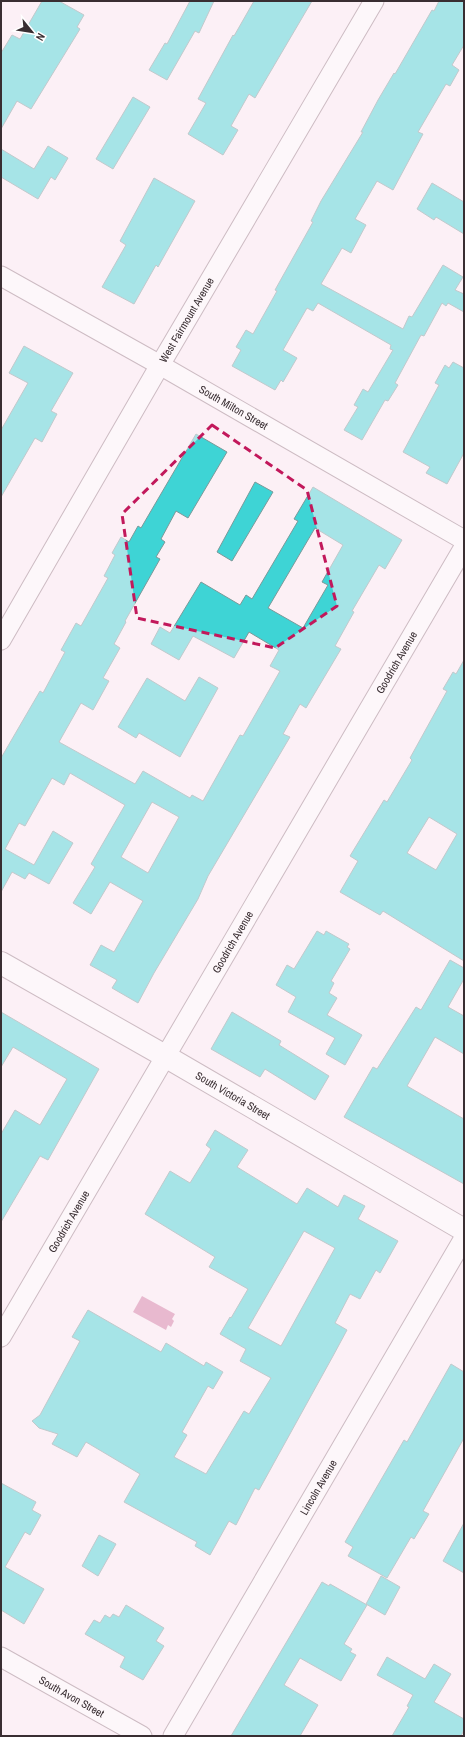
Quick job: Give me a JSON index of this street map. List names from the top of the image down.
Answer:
{
  "streets": {
    "street": [
      "West Fairmount Avenue",
      "South Milton Street",
      "Goodrich Avenue",
      "South Victoria Street",
      "Lincoln Avenue",
      "South Avon Street"
    ]
  },
  "crossings": [
    ["West Fairmount Avenue", "South Milton Street"],
    ["Goodrich Avenue", "South Victoria Street"]
  ],
  "north": "bottom right"
}
